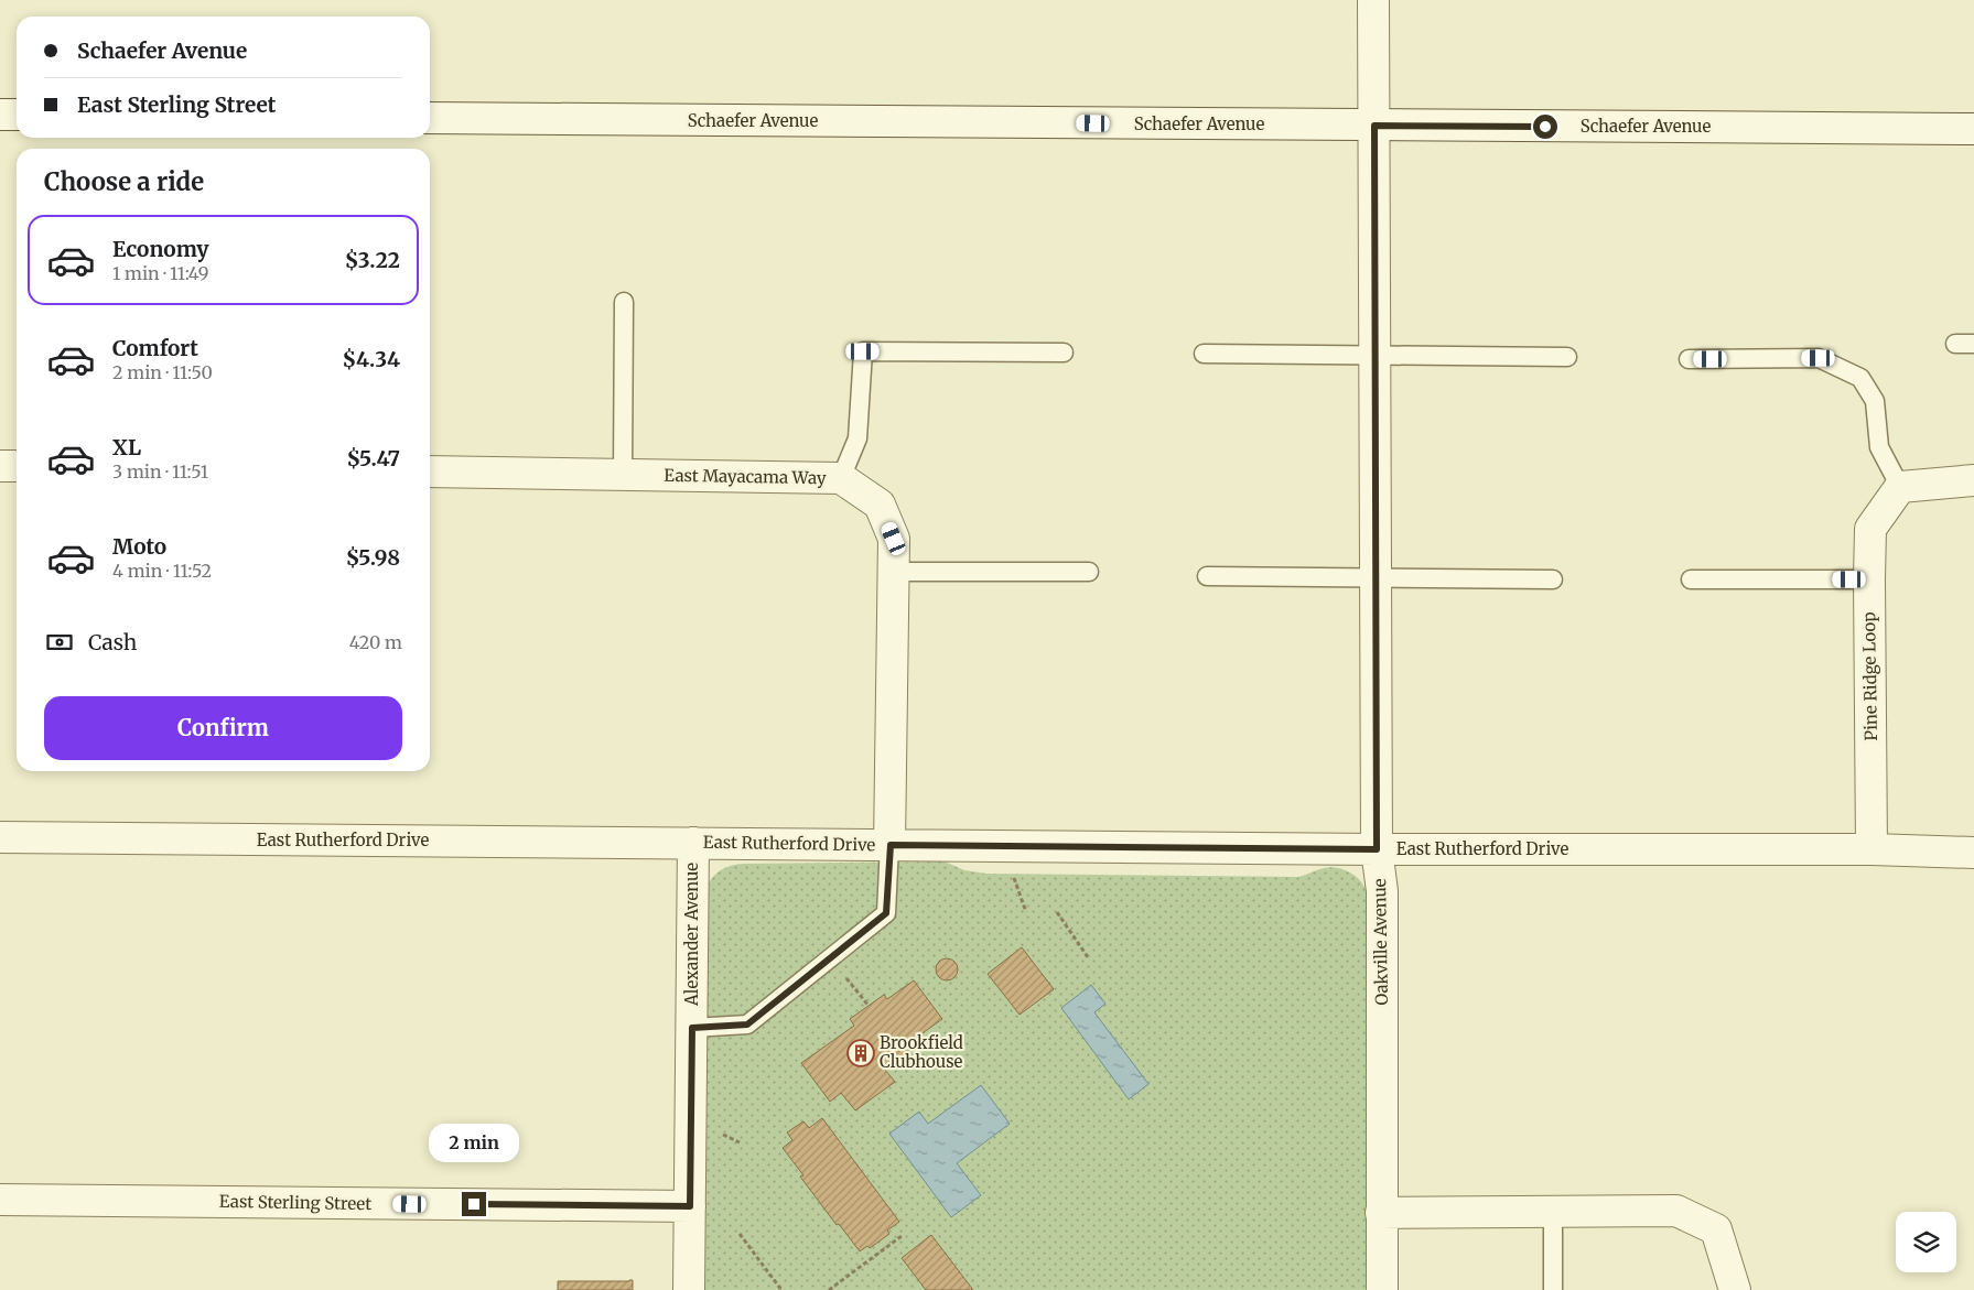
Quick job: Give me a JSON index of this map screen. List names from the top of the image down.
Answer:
{
  "streets": {
    "street": [
      "Schaefer Avenue",
      "East Mayacama Way",
      "Pine Ridge Loop",
      "East Rutherford Drive",
      "Alexander Avenue",
      "Oakville Avenue",
      "East Sterling Street"
    ]
  },
  "crossings": [
    ["Schaefer Avenue", "Oakville Avenue"],
    ["East Mayacama Way", "East Rutherford Drive"],
    ["Pine Ridge Loop", "East Rutherford Drive"],
    ["East Rutherford Drive", "Alexander Avenue"],
    ["East Rutherford Drive", "Oakville Avenue"],
    ["Alexander Avenue", "East Sterling Street"]
  ],
  "places": {
    "building": ["Brookfield Clubhouse"]
  },
  "page": {
    "banner": ["Schaefer Avenue", "East Sterling Street"],
    "heading": "Choose a ride",
    "list": [
      {
        "name": "Economy",
        "note": "1 min · 11:49",
        "value": "$3.22"
      },
      {
        "name": "Comfort",
        "note": "2 min · 11:50",
        "value": "$4.34"
      },
      {
        "name": "XL",
        "note": "3 min · 11:51",
        "value": "$5.47"
      },
      {
        "name": "Moto",
        "note": "4 min · 11:52",
        "value": "$5.98"
      }
    ],
    "pay": ["Cash", "420 m"],
    "buttons": "Confirm",
    "bubble": "2 min"
  }
}
